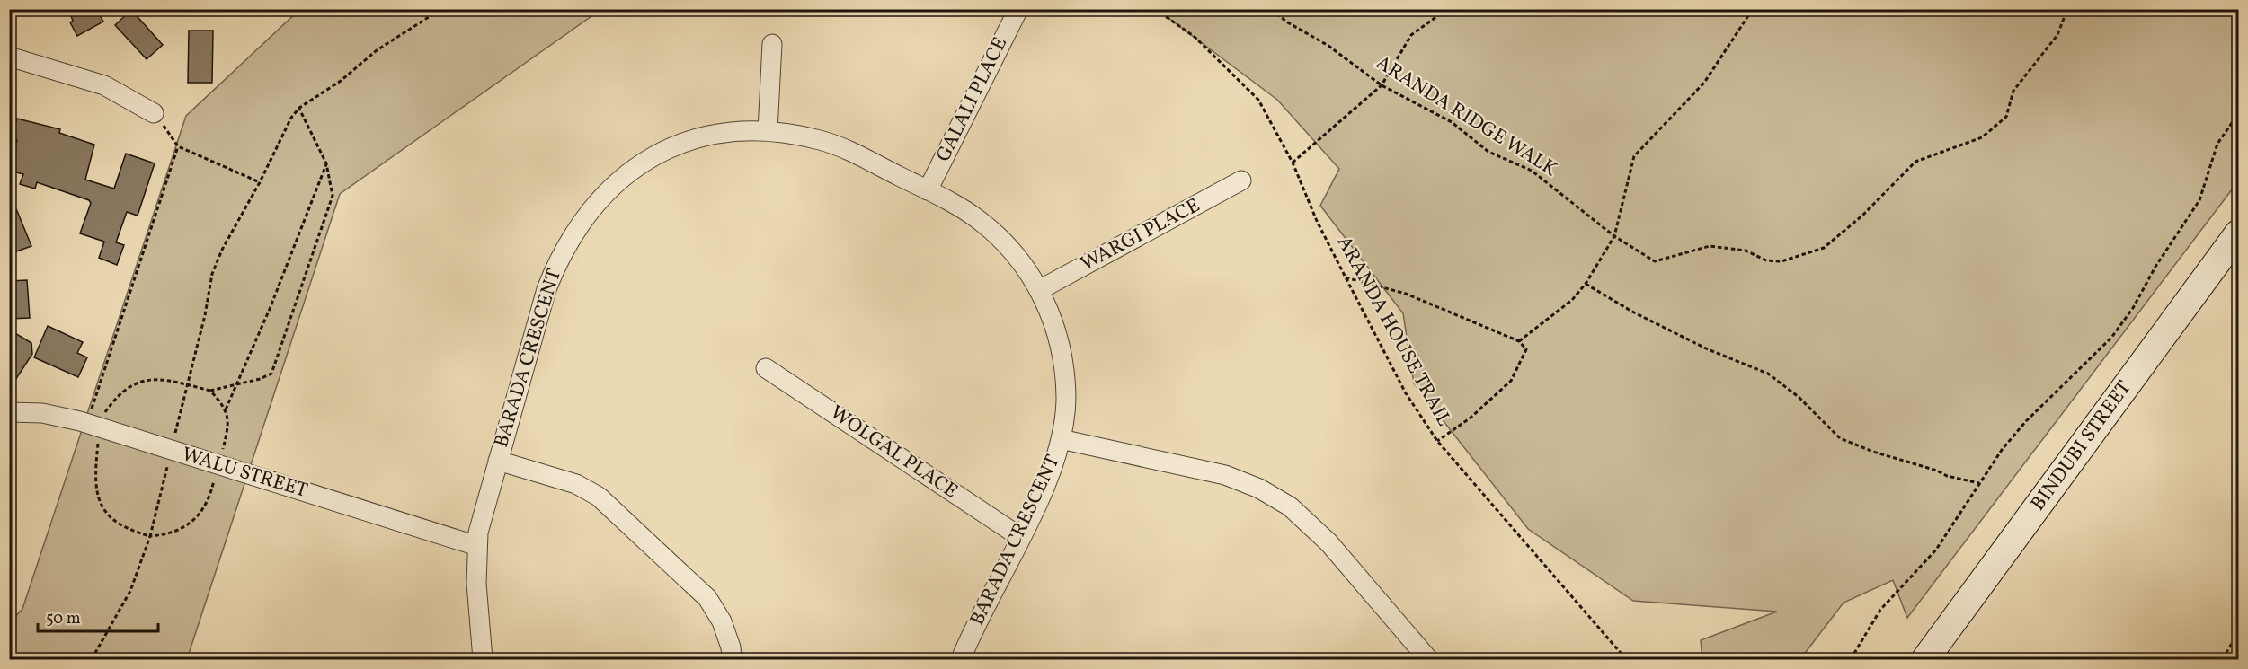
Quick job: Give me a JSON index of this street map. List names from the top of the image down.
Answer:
{
  "streets": {
    "main road": ["BINDUBI STREET"],
    "street": [
      "GALALI PLACE",
      "WARGI PLACE",
      "BARADA CRESCENT",
      "WOLGAL PLACE",
      "WALU STREET"
    ],
    "path": ["ARANDA RIDGE WALK", "ARANDA HOUSE TRAIL"]
  },
  "crossings": [
    ["GALALI PLACE", "BARADA CRESCENT"],
    ["WARGI PLACE", "BARADA CRESCENT"],
    ["BARADA CRESCENT", "WOLGAL PLACE"],
    ["BARADA CRESCENT", "WALU STREET"]
  ],
  "scale_bar": "50 m"
}
